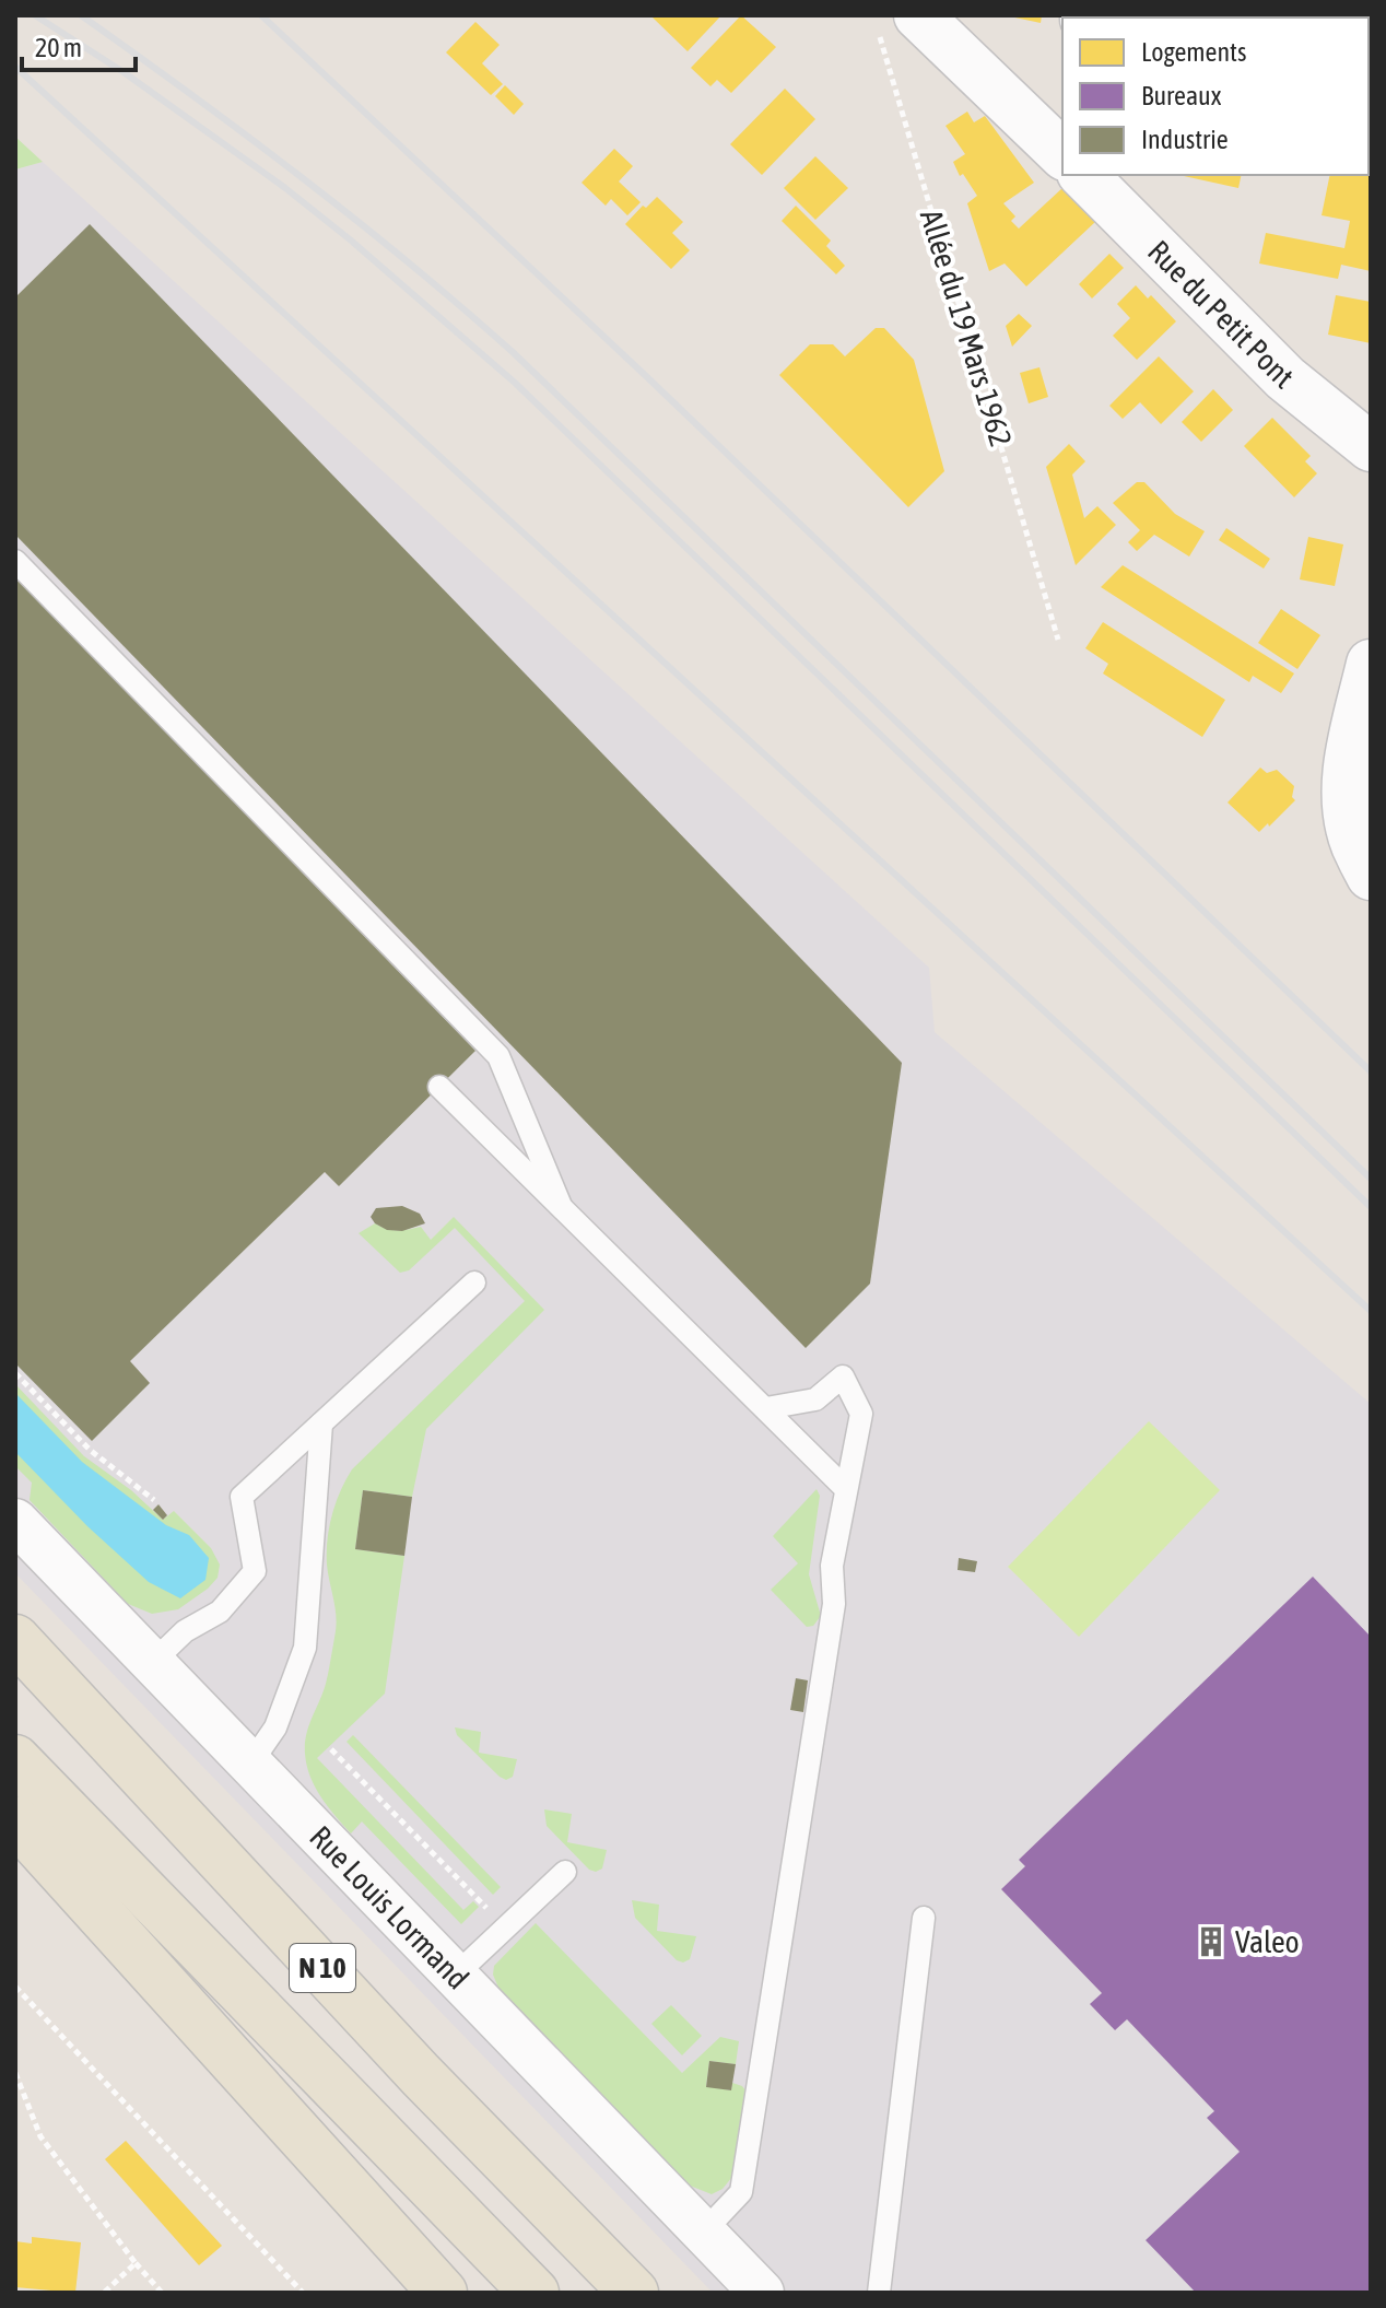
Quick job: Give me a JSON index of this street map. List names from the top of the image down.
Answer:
{
  "streets": {
    "main road": ["N 10"],
    "street": ["Rue du Petit Pont", "Rue Louis Lormand"],
    "path": ["Allée du 19 Mars 1962"]
  },
  "crossings": [
    ["Rue du Petit Pont", "Allée du 19 Mars 1962"]
  ],
  "places": {
    "building": ["Valeo"]
  },
  "legend": ["Logements", "Bureaux", "Industrie"],
  "scale_bar": "20 m"
}
